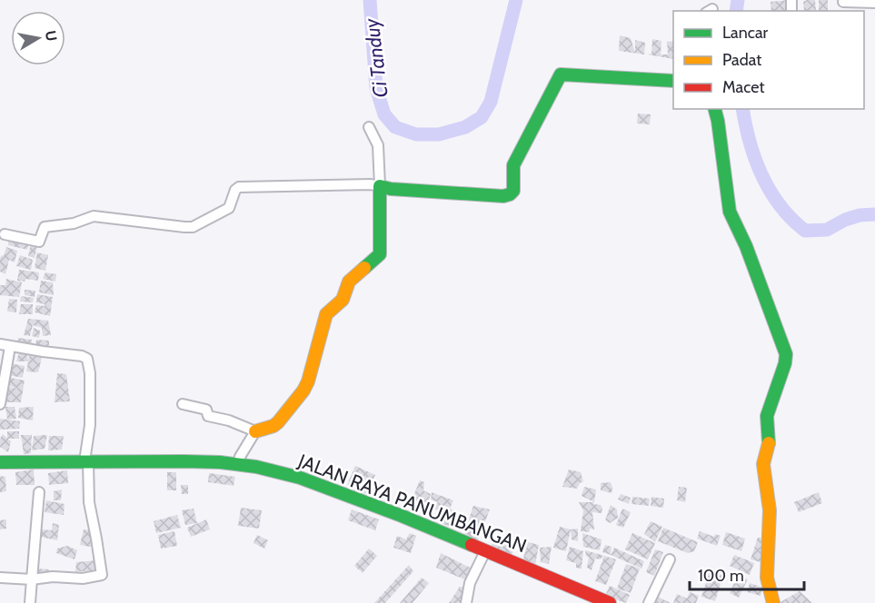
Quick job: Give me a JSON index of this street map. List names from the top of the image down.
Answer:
{
  "streets": {
    "street": ["JALAN RAYA PANUMBANGAN"]
  },
  "water": ["Ci Tanduy"],
  "legend": ["Lancar", "Padat", "Macet"],
  "scale_bar": "100 m",
  "north": "right"
}
